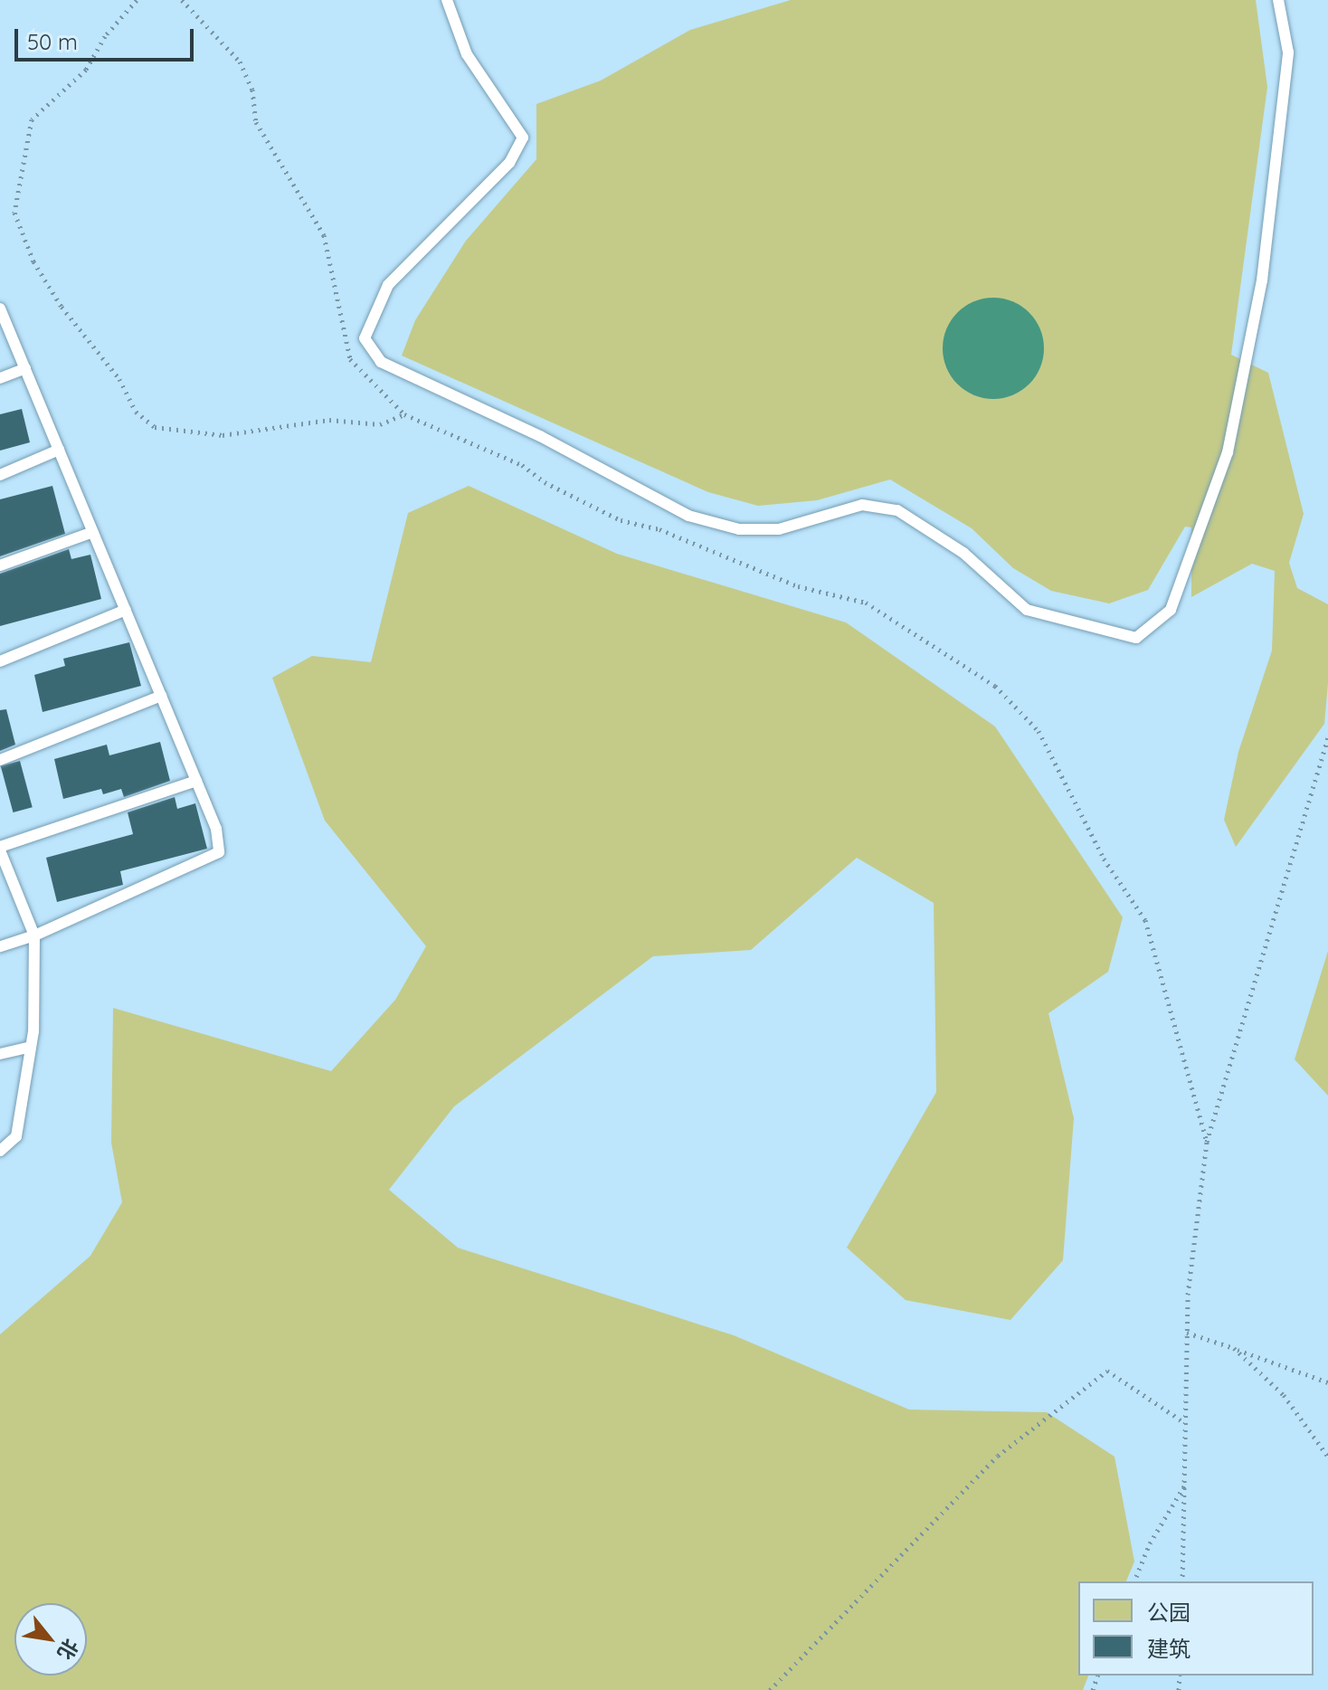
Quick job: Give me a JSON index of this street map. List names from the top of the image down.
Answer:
{
  "legend": ["公园", "建筑"],
  "scale_bar": "50 m",
  "north": "bottom right"
}
